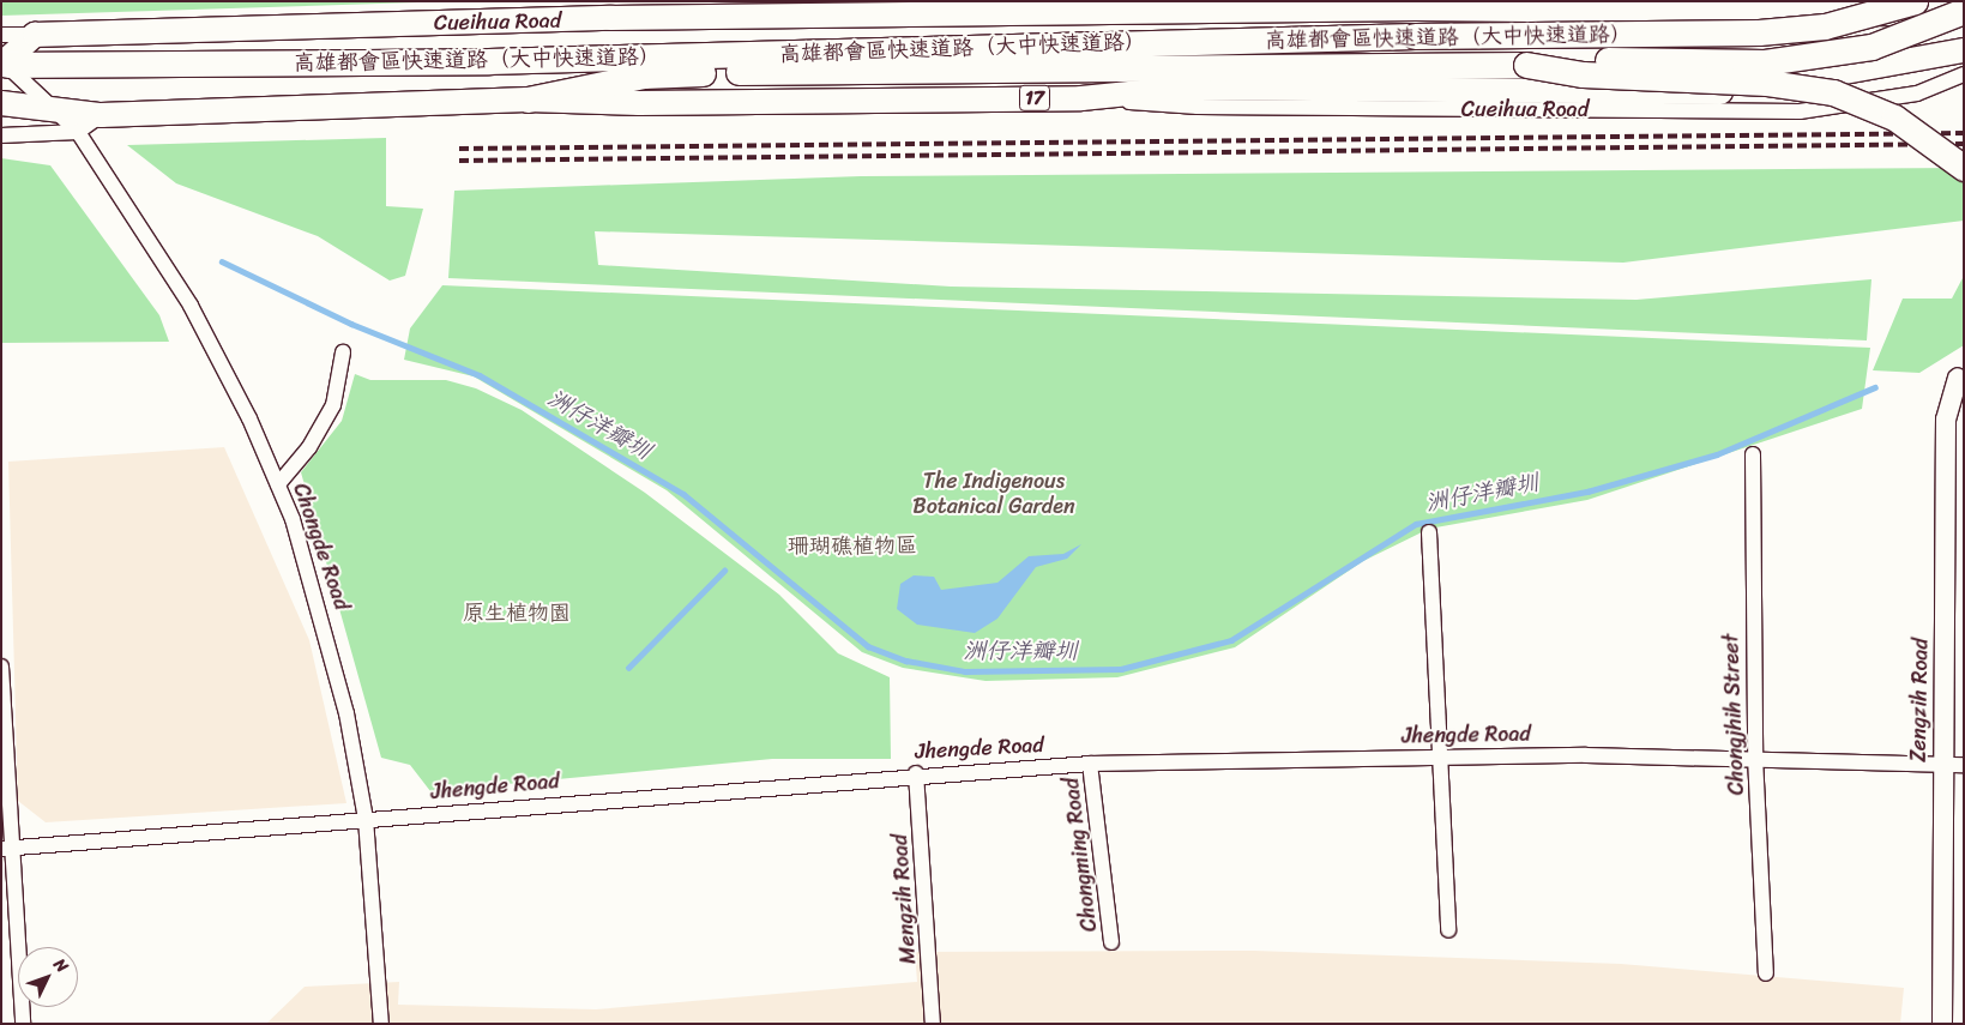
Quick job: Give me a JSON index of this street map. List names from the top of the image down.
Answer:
{
  "streets": {
    "highway": ["高雄都會區快速道路（大中快速道路）"],
    "main road": ["Cueihua Road", "17"],
    "street": [
      "Chongde Road",
      "Zengzih Road",
      "Chongjhih Street",
      "Jhengde Road",
      "Chongming Road",
      "Mengzih Road"
    ]
  },
  "crossings": [
    ["Cueihua Road", "高雄都會區快速道路（大中快速道路）"],
    ["Cueihua Road", "Chongde Road"],
    ["高雄都會區快速道路（大中快速道路）", "Chongde Road"],
    ["Chongde Road", "Jhengde Road"],
    ["Zengzih Road", "Jhengde Road"],
    ["Chongjhih Street", "Jhengde Road"],
    ["Jhengde Road", "Chongming Road"],
    ["Jhengde Road", "Mengzih Road"]
  ],
  "water": ["洲仔洋瓣圳"],
  "parks": ["The Indigenous Botanical Garden", "珊瑚礁植物區", "原生植物園"],
  "north": "top right"
}
